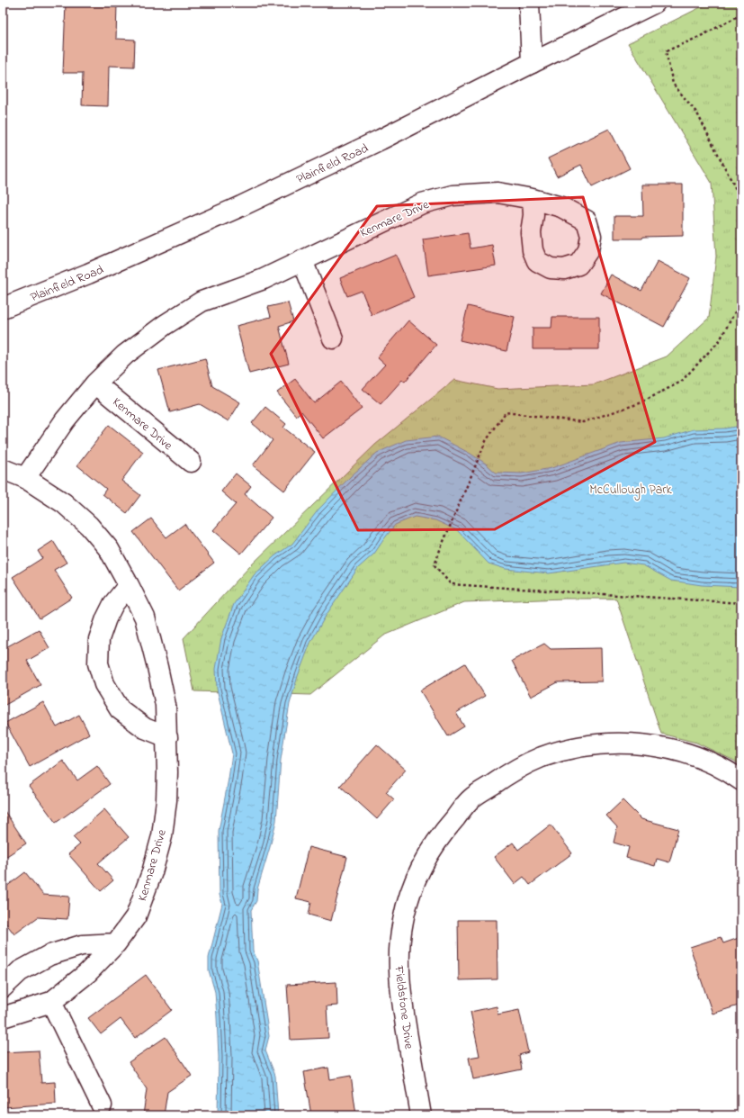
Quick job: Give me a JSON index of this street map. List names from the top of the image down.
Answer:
{
  "streets": {
    "street": ["Plainfield Road", "Kenmare Drive", "Fieldstone Drive"]
  },
  "parks": ["McCullough Park"]
}
